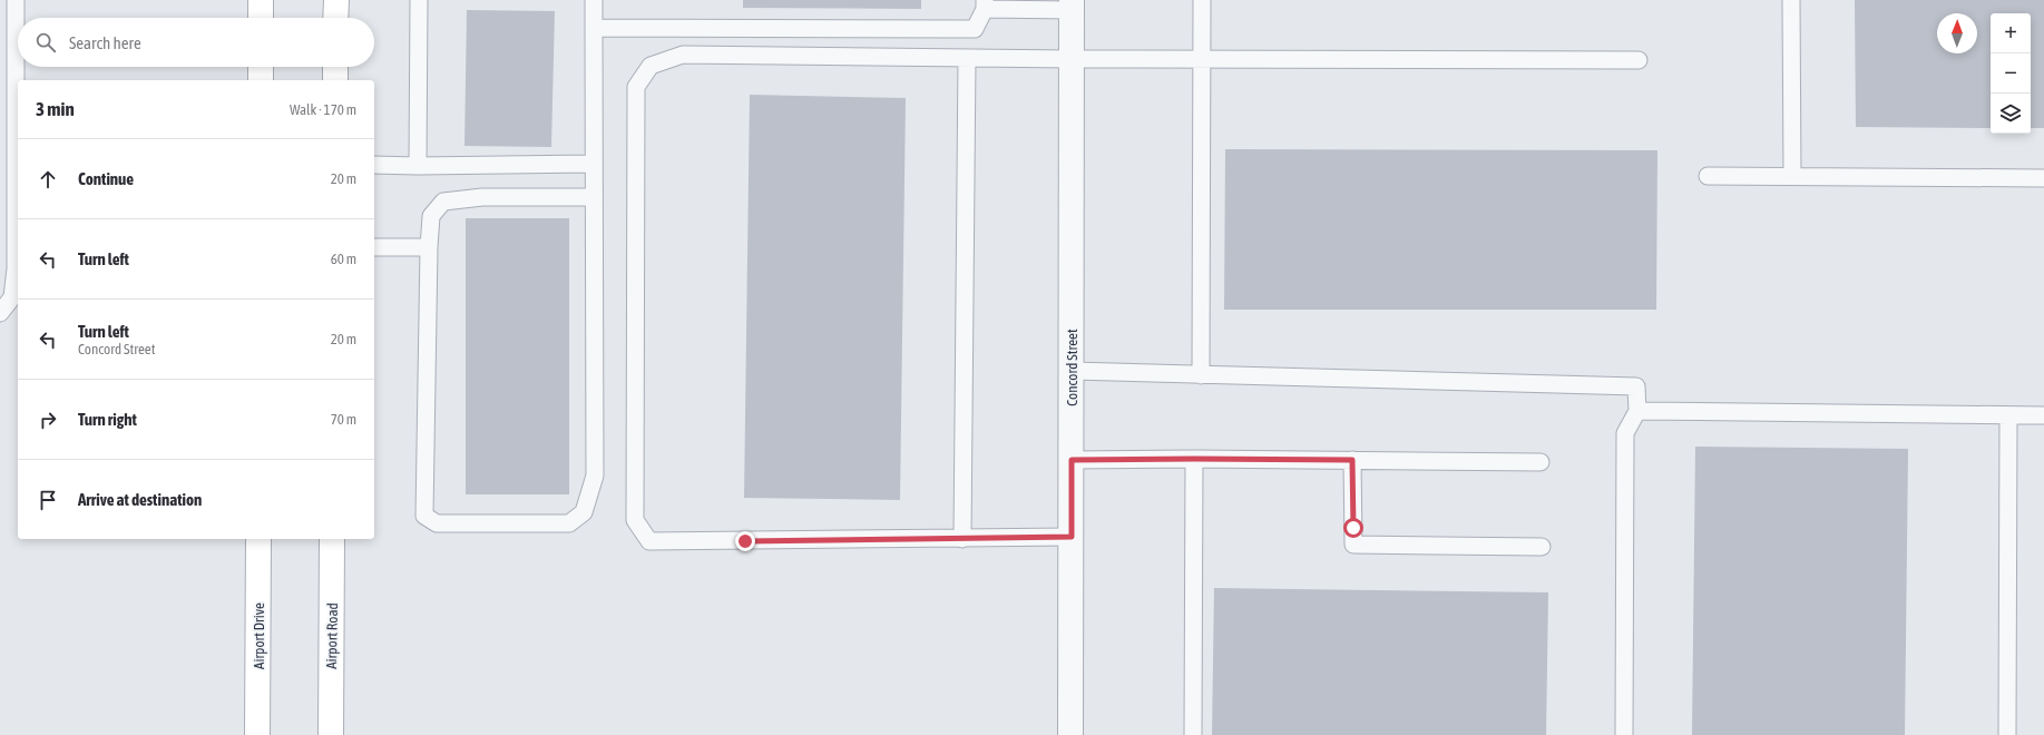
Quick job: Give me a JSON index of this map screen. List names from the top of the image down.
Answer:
{
  "streets": {
    "main road": ["Airport Drive", "Airport Road"],
    "street": ["Concord Street"]
  },
  "north": "top",
  "page": {
    "map_buttons": ["+", "−"],
    "search": "Search here",
    "heading": ["3 min", "Walk · 170 m"],
    "list": [
      ["Continue", "20 m"],
      ["Turn left", "60 m"],
      ["Turn left", "Concord Street", "20 m"],
      ["Turn right", "70 m"],
      "Arrive at destination"
    ]
  }
}
